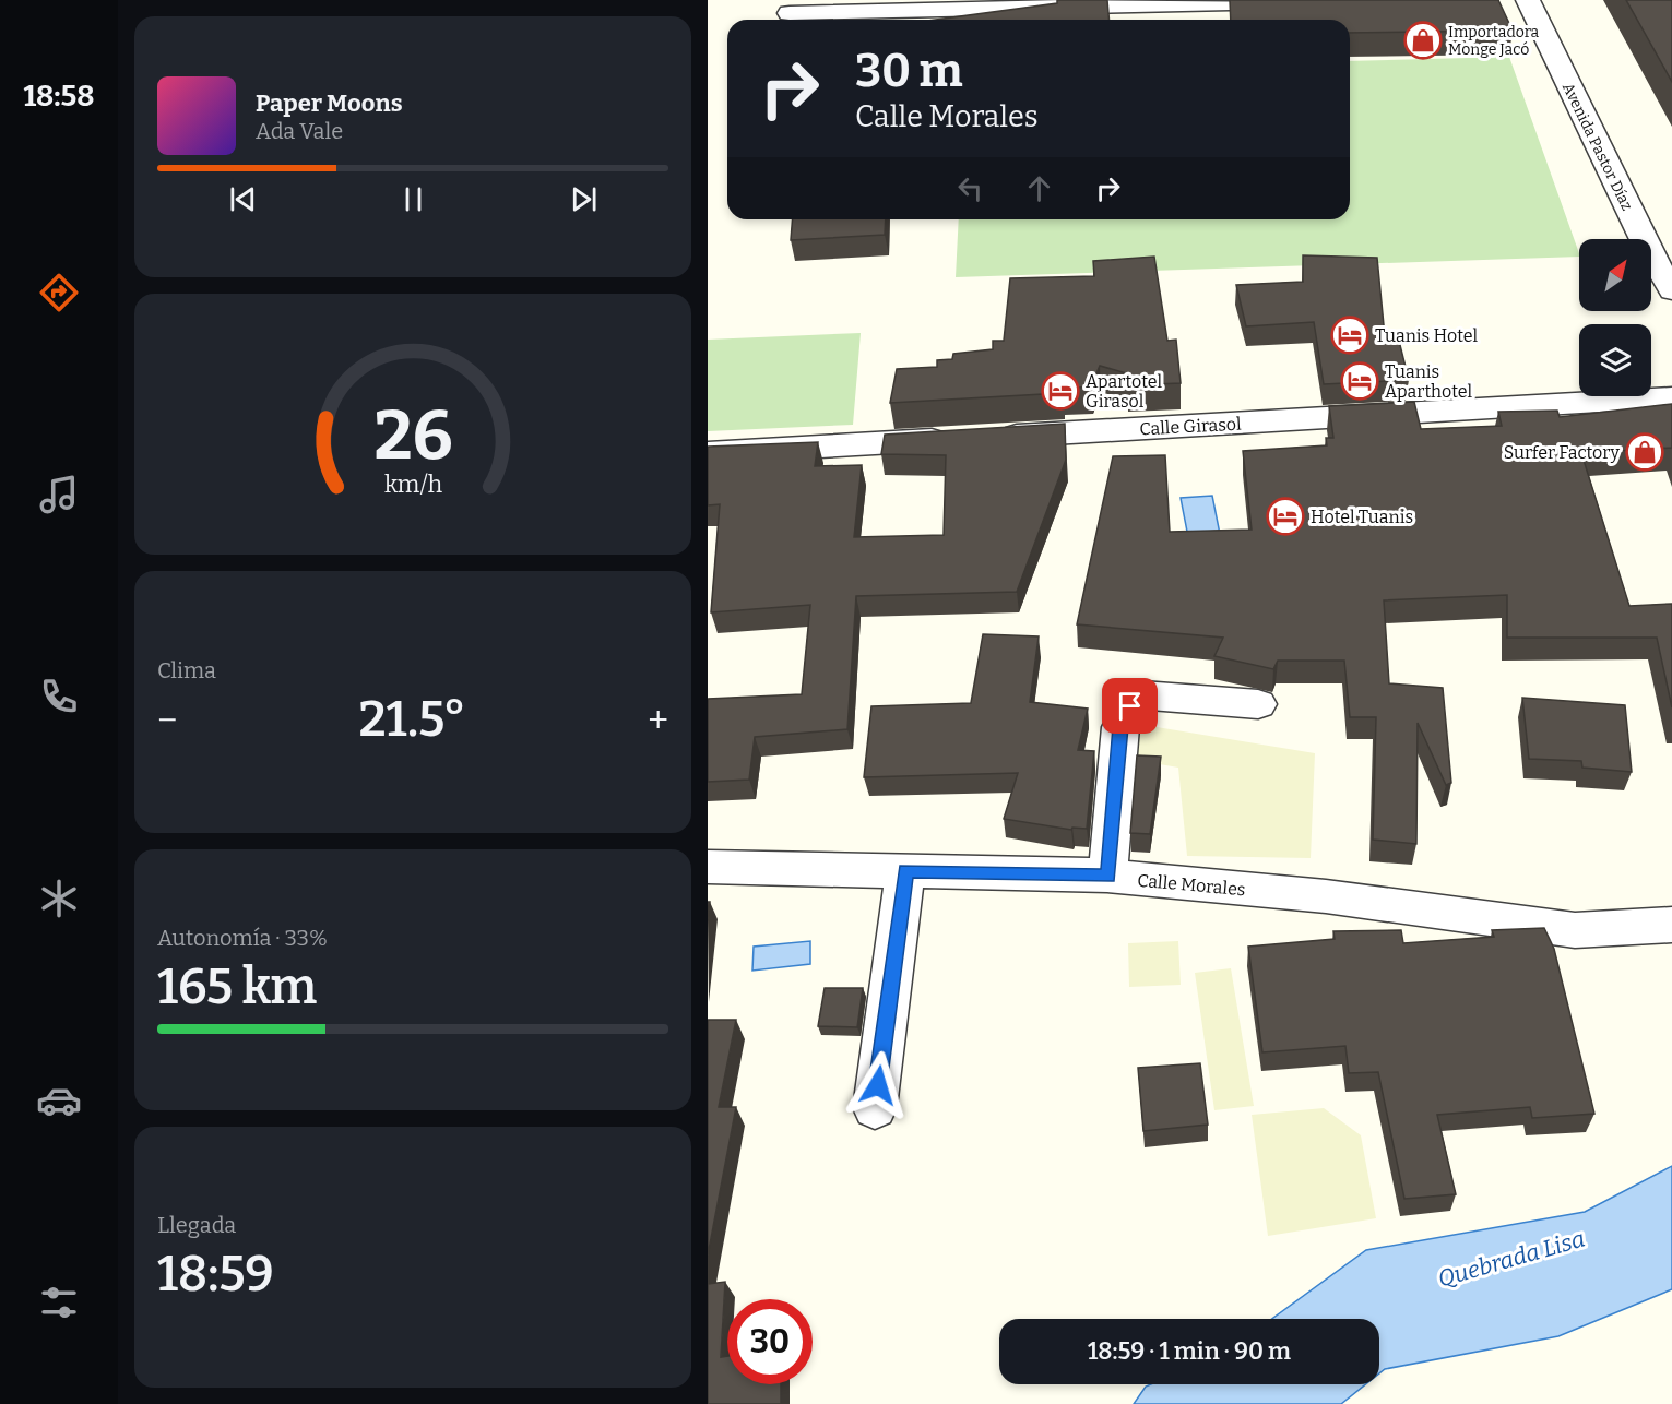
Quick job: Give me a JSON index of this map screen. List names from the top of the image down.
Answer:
{
  "streets": {
    "street": ["Avenida Pastor Díaz", "Calle Girasol", "Calle Morales"]
  },
  "water": ["Quebrada Lisa"],
  "places": {
    "shop": ["Importadora Monge Jacó", "Surfer Factory"],
    "hotel": [
      "Tuanis Hotel",
      "Tuanis Aparthotel",
      "Apartotel Girasol",
      "Hotel Tuanis"
    ]
  },
  "north": "top right",
  "page": {
    "tabs": "18:58",
    "turn": ["30 m", "Calle Morales"],
    "song": ["Paper Moons", "Ada Vale"],
    "tile": [
      "Clima",
      ["Autonomía · 33%", "165 km"],
      ["Llegada", "18:59"]
    ],
    "heat": ["−", "21.5°", "+"],
    "limit": "30",
    "trip": "18:59 · 1 min · 90 m",
    "gauge": ["26", "km/h"]
  }
}
